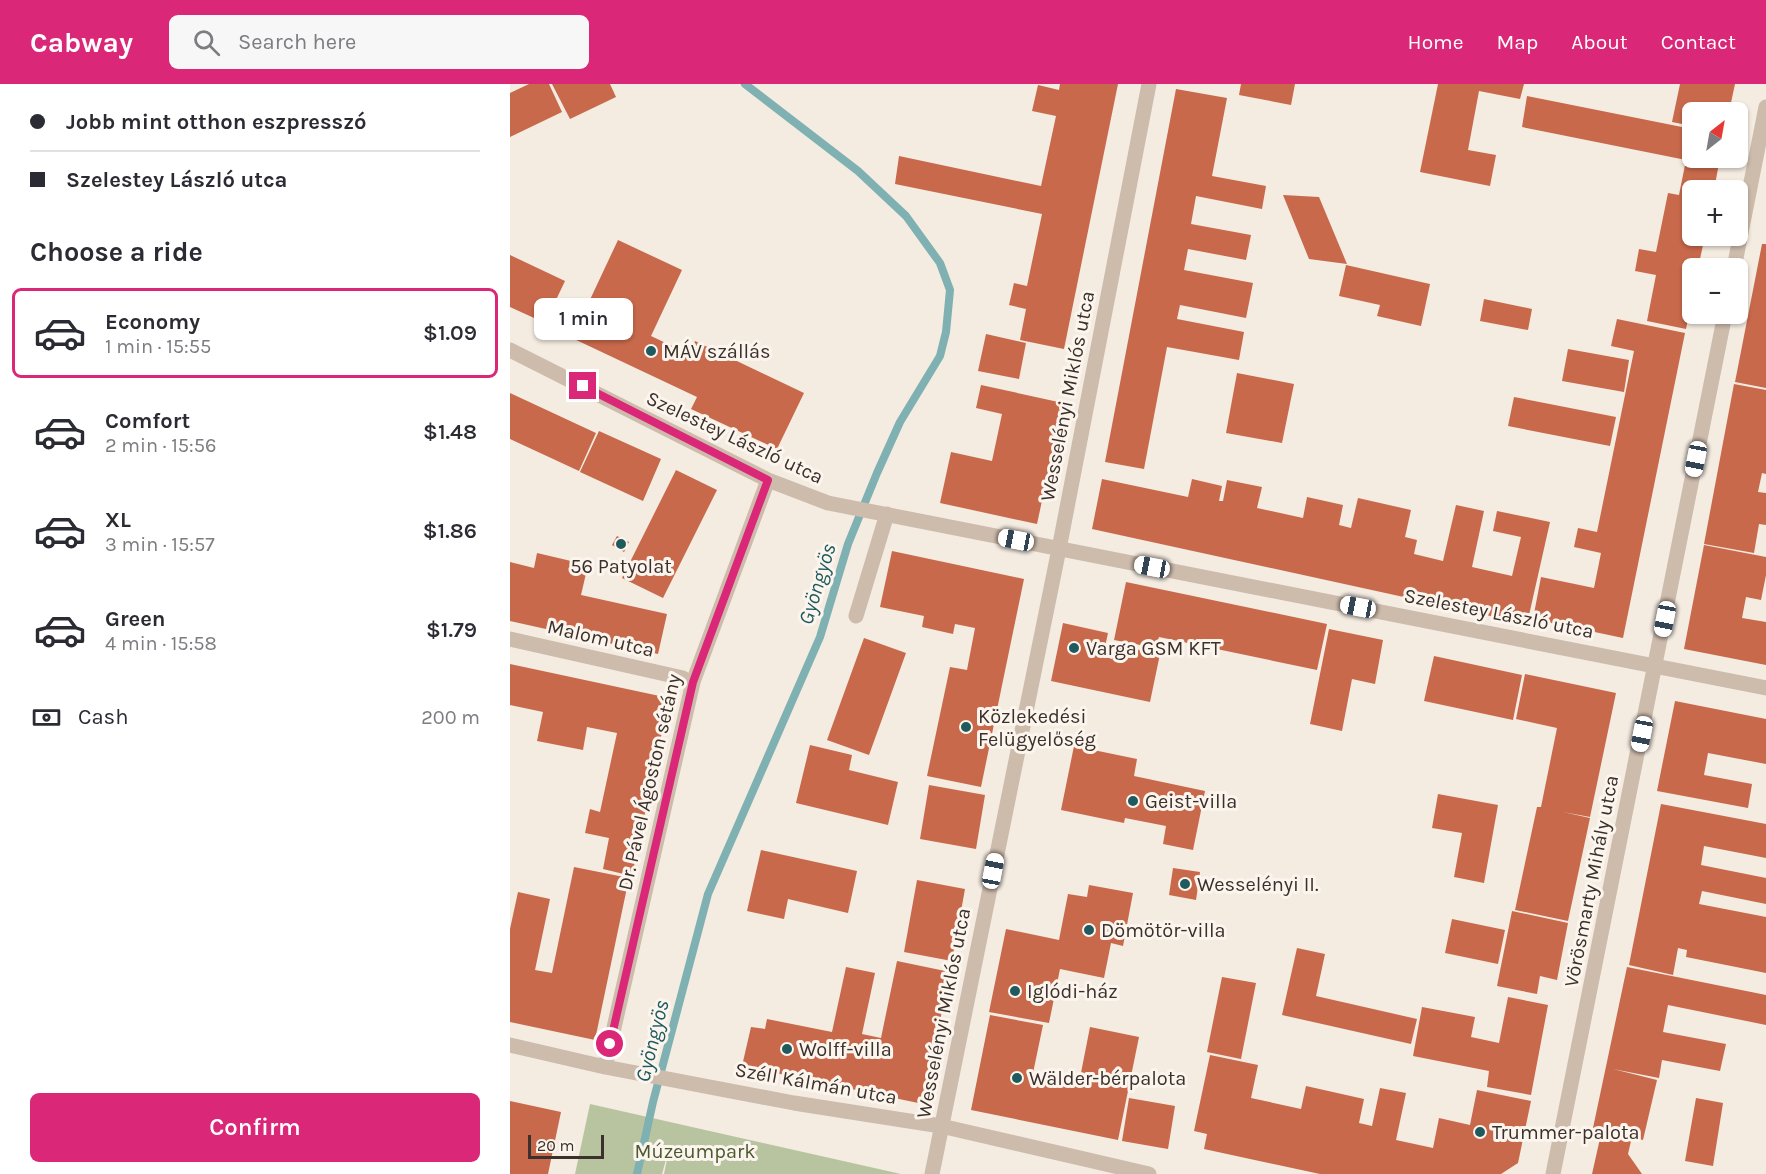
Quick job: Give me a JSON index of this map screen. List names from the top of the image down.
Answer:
{
  "streets": {
    "street": [
      "Wesselényi Miklós utca",
      "Szelestey László utca",
      "Malom utca",
      "Dr. Pável Ágoston sétány",
      "Vörösmarty Mihály utca",
      "Széll Kálmán utca"
    ]
  },
  "crossings": [
    ["Wesselényi Miklós utca", "Szelestey László utca"],
    ["Wesselényi Miklós utca", "Széll Kálmán utca"],
    ["Szelestey László utca", "Dr. Pável Ágoston sétány"],
    ["Szelestey László utca", "Vörösmarty Mihály utca"],
    ["Dr. Pável Ágoston sétány", "Széll Kálmán utca"]
  ],
  "water": ["Gyöngyös"],
  "parks": ["Múzeumpark"],
  "places": [
    "MÁV szállás",
    "56 Patyolat",
    "Varga GSM KFT",
    "Közlekedési Felügyelőség",
    "Geist-villa",
    "Wesselényi II.",
    "Dömötör-villa",
    "Iglódi-ház",
    "Wolff-villa",
    "Wälder-bérpalota",
    "Trummer-palota"
  ],
  "scale_bar": "20 m",
  "north": "top right",
  "page": {
    "header": "Cabway",
    "search": "Search here",
    "nav": [
      "Home",
      "Map",
      "About",
      "Contact"
    ],
    "banner": ["Jobb mint otthon eszpresszó", "Szelestey László utca"],
    "map_buttons": ["+", "−"],
    "heading": "Choose a ride",
    "list": [
      {
        "name": "Economy",
        "note": "1 min · 15:55",
        "value": "$1.09"
      },
      {
        "name": "Comfort",
        "note": "2 min · 15:56",
        "value": "$1.48"
      },
      {
        "name": "XL",
        "note": "3 min · 15:57",
        "value": "$1.86"
      },
      {
        "name": "Green",
        "note": "4 min · 15:58",
        "value": "$1.79"
      }
    ],
    "bubble": "1 min",
    "pay": ["Cash", "200 m"],
    "buttons": "Confirm",
    "scale": "20 m"
  }
}
